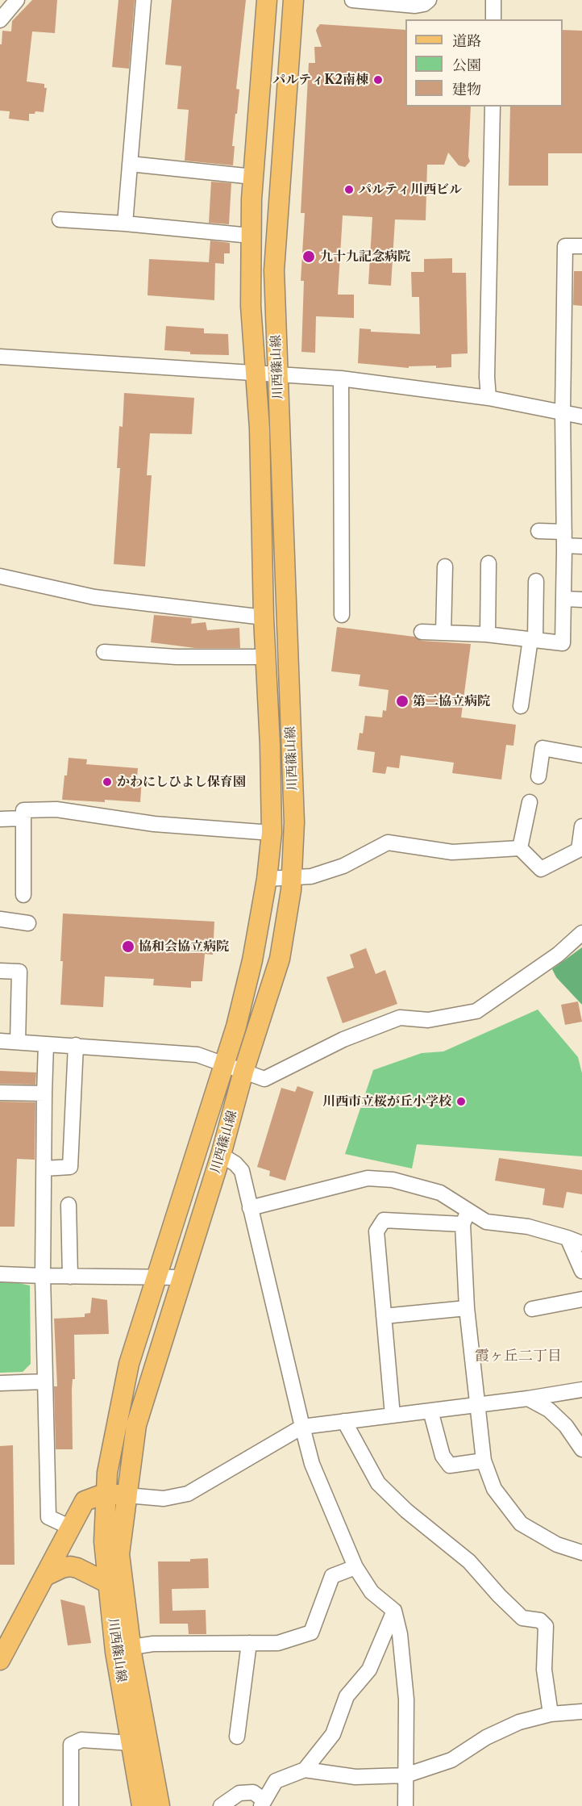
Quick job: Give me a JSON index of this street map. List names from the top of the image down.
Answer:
{
  "streets": {
    "main road": ["川西篠山線"]
  },
  "districts": ["霞ヶ丘二丁目"],
  "places": [
    "パルティK2南棟",
    "パルティ川西ビル",
    "九十九記念病院",
    "第二協立病院",
    "かわにしひよし保育園",
    "協和会協立病院",
    "川西市立桜が丘小学校"
  ],
  "legend": ["道路", "公園", "建物"]
}
